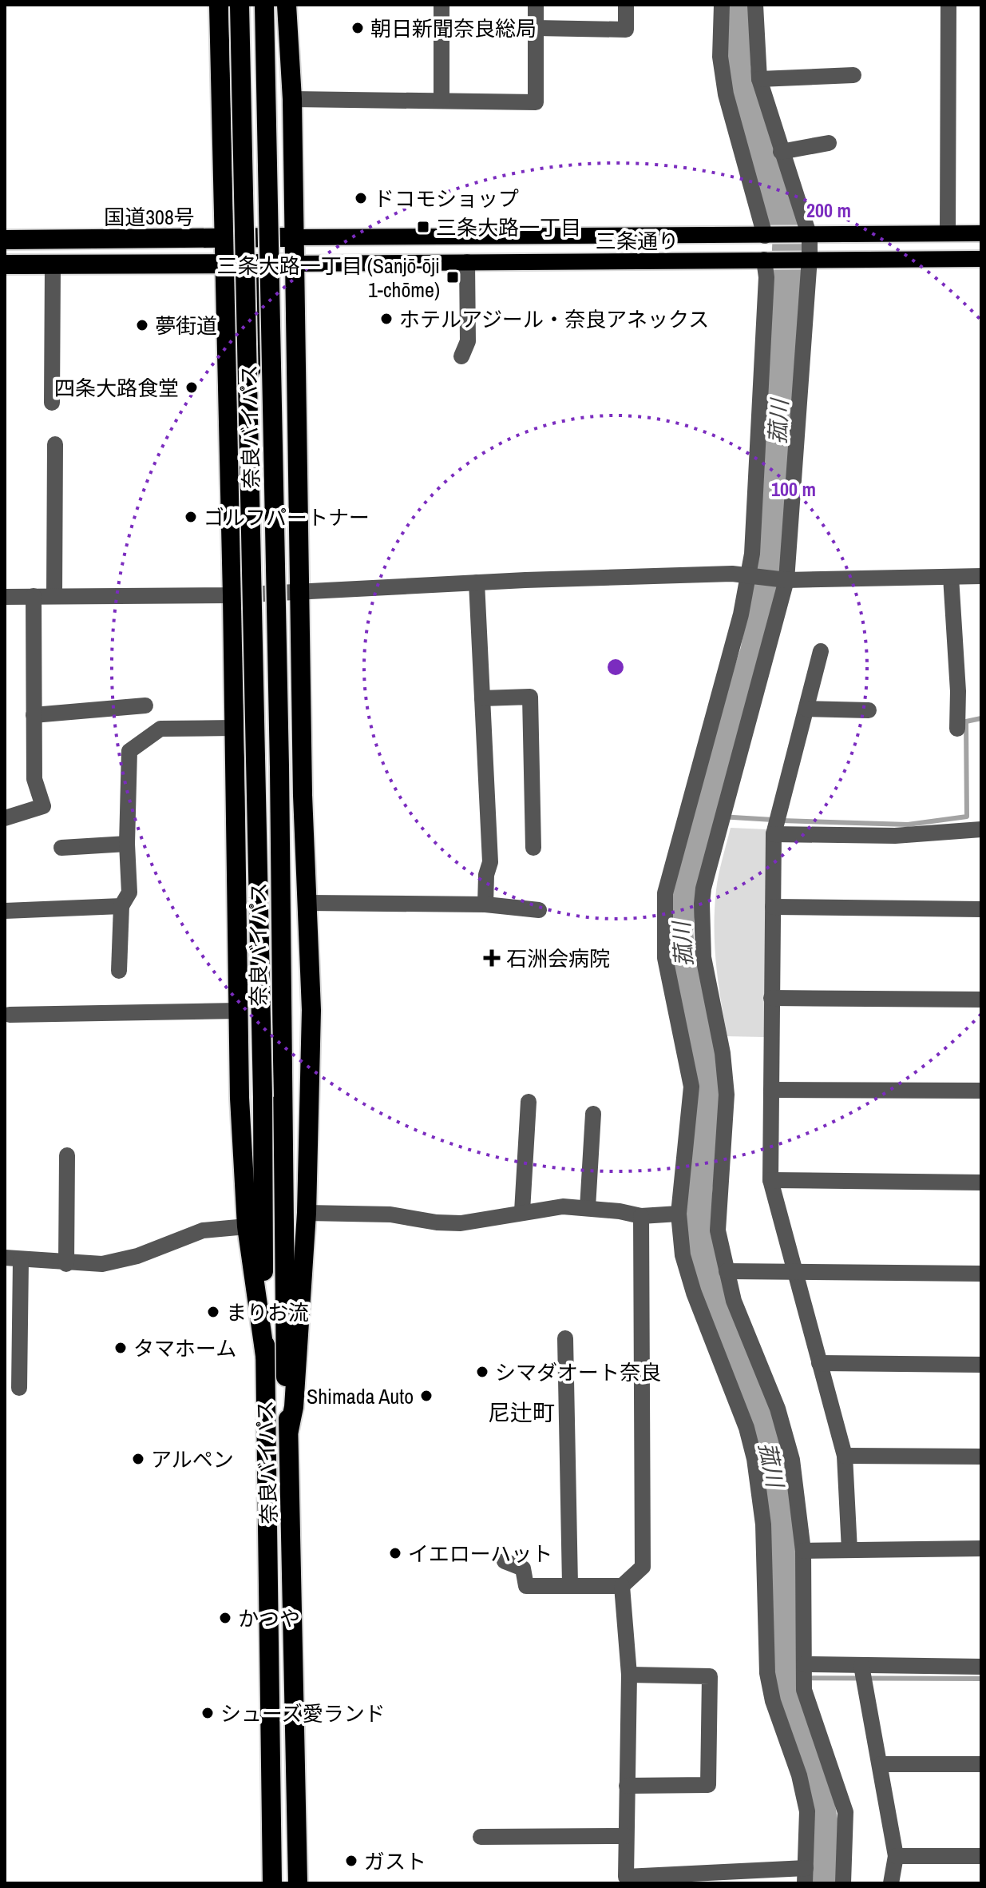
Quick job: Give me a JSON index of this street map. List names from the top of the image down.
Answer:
{
  "streets": {
    "highway": ["国道308号", "奈良バイパス"],
    "main road": ["三条通り"]
  },
  "crossings": [
    ["国道308号", "三条通り"]
  ],
  "districts": ["尼辻町"],
  "water": ["菰川"],
  "places": {
    "other": [
      "朝日新聞奈良総局",
      "ドコモショップ",
      "ホテルアジール・奈良アネックス",
      "夢街道",
      "四条大路食堂",
      "ゴルフパートナー",
      "まりお流",
      "タマホーム",
      "シマダオート奈良",
      "Shimada Auto",
      "アルペン",
      "イエローハット",
      "かつや",
      "シューズ愛ランド",
      "ガスト"
    ],
    "transit": ["三条大路一丁目", "三条大路一丁目 (Sanjō-ōji 1-chōme)"],
    "health": ["石洲会病院"]
  },
  "rings": ["200 m", "100 m"]
}
